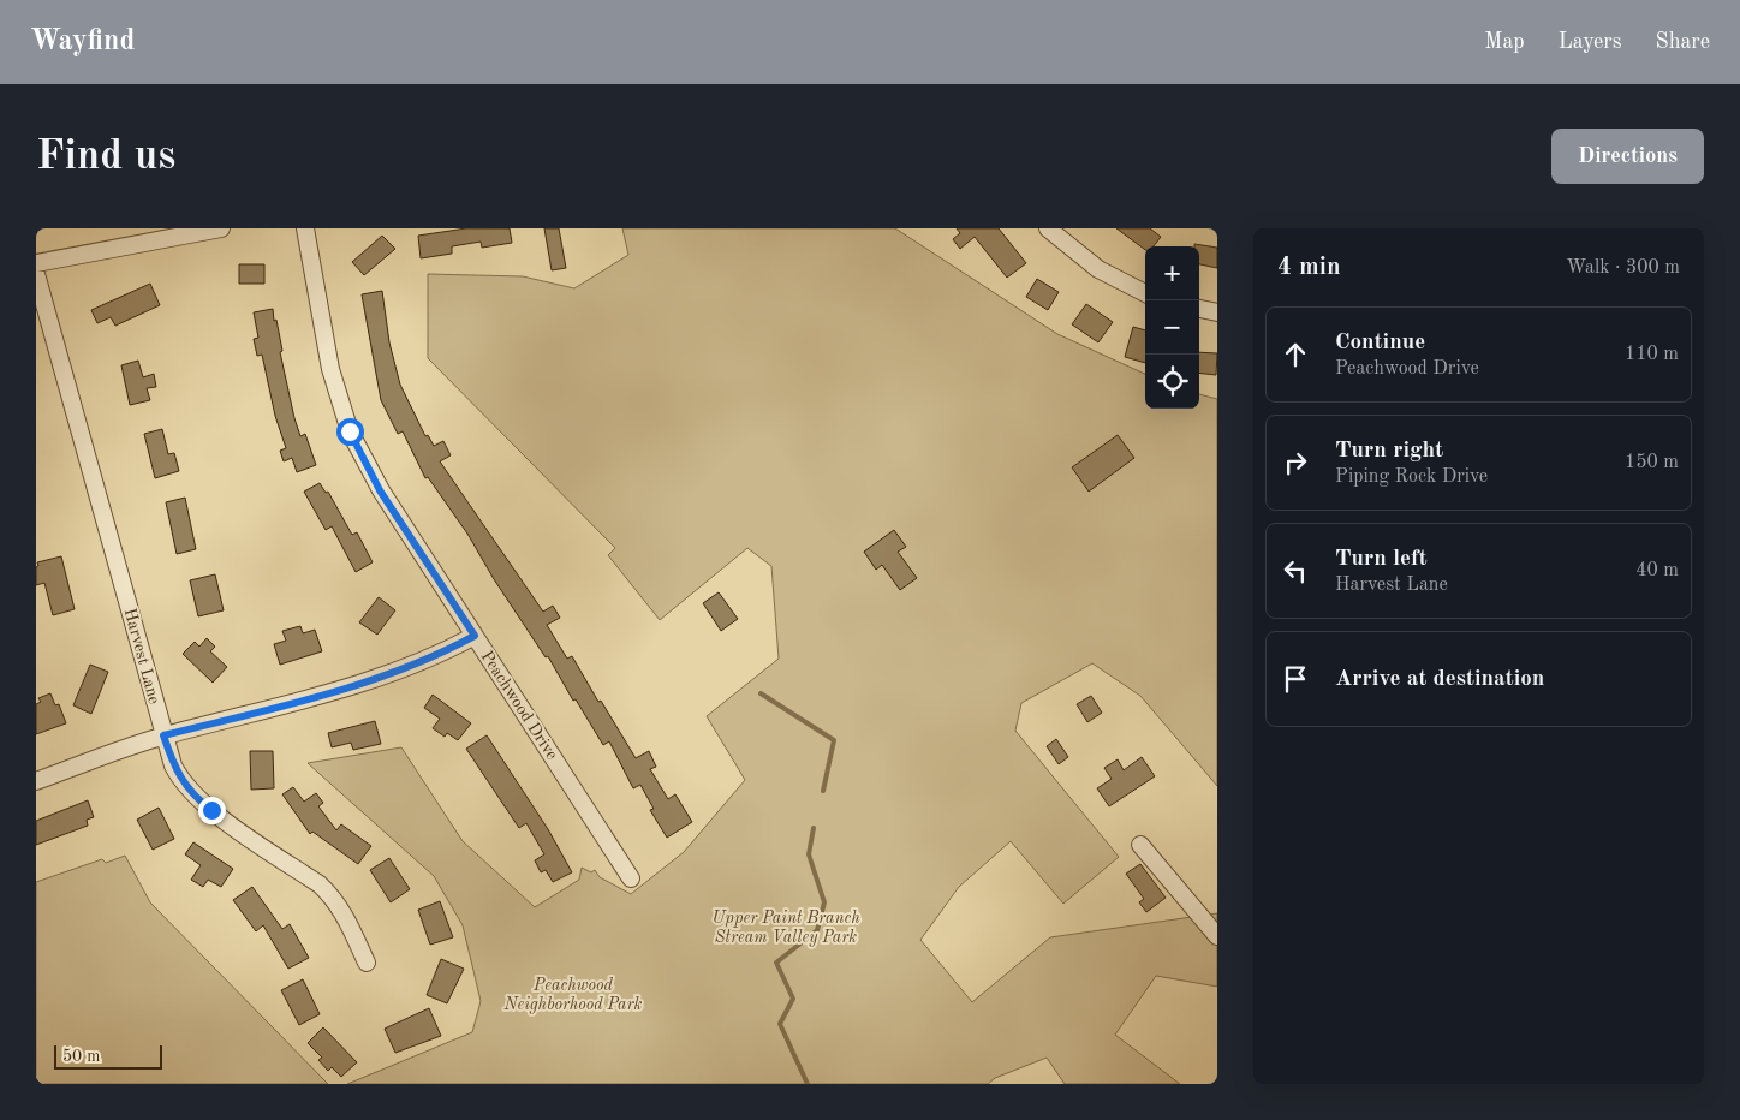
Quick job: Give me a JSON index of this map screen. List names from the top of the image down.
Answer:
{
  "streets": {
    "street": ["Harvest Lane", "Peachwood Drive"]
  },
  "parks": ["Upper Paint Branch Stream Valley Park", "Peachwood Neighborhood Park"],
  "scale_bar": "50 m",
  "page": {
    "header": "Wayfind",
    "nav": ["Map", "Layers", "Share"],
    "buttons": "Directions",
    "title": "Find us",
    "heading": ["4 min", "Walk · 300 m"],
    "map_buttons": ["+", "−"],
    "list": [
      ["Continue", "Peachwood Drive", "110 m"],
      ["Turn right", "Piping Rock Drive", "150 m"],
      ["Turn left", "Harvest Lane", "40 m"],
      "Arrive at destination"
    ],
    "scale": "50 m"
  }
}
